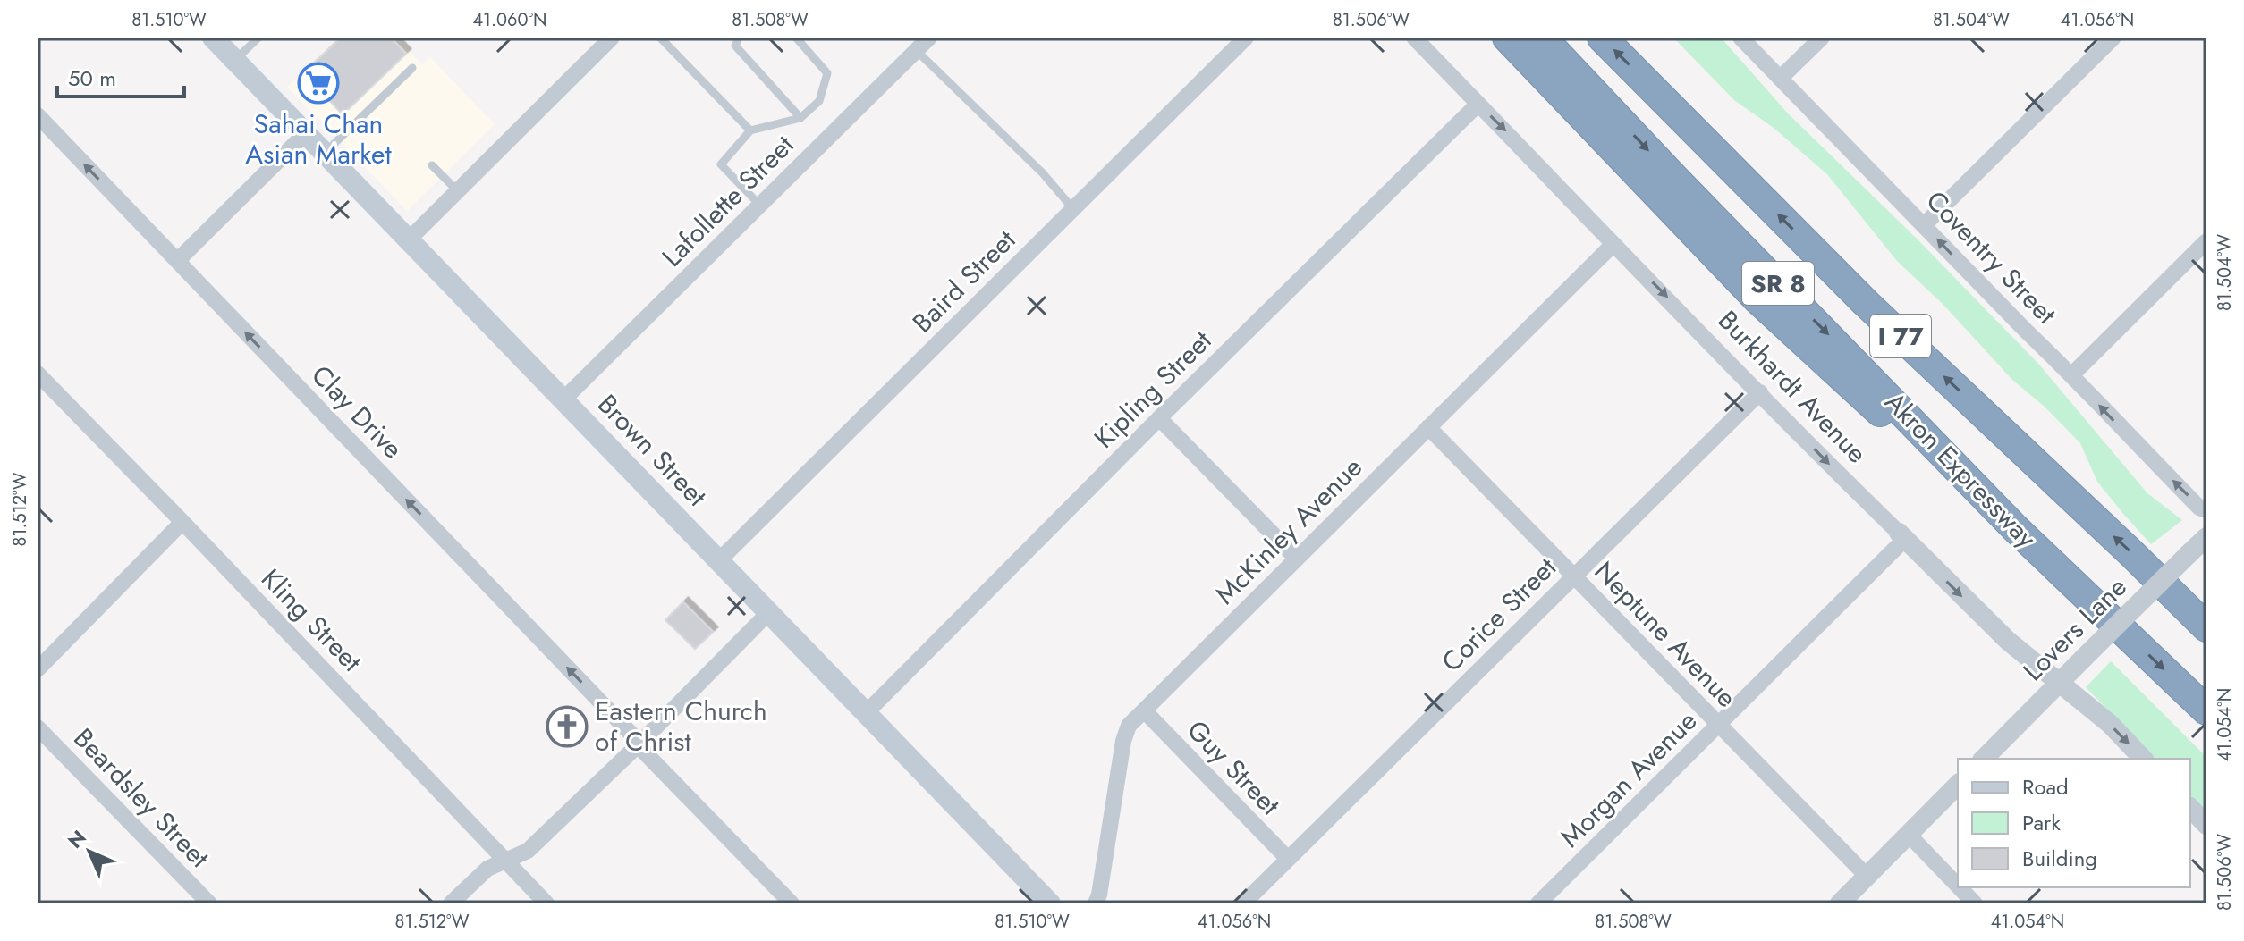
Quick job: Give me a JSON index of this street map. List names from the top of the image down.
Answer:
{
  "streets": {
    "highway": ["SR 8", "I 77", "Akron Expressway"],
    "main road": ["Brown Street"],
    "street": [
      "Lafollette Street",
      "Coventry Street",
      "Baird Street",
      "Burkhardt Avenue",
      "Kipling Street",
      "Clay Drive",
      "McKinley Avenue",
      "Corice Street",
      "Kling Street",
      "Lovers Lane",
      "Neptune Avenue",
      "Guy Street",
      "Morgan Avenue",
      "Beardsley Street"
    ]
  },
  "crossings": [
    ["Lafollette Street", "Brown Street"],
    ["Baird Street", "Brown Street"],
    ["I 77", "Akron Expressway"],
    ["Burkhardt Avenue", "Kipling Street"],
    ["Burkhardt Avenue", "McKinley Avenue"],
    ["Burkhardt Avenue", "Corice Street"],
    ["Burkhardt Avenue", "Lovers Lane"],
    ["Burkhardt Avenue", "Morgan Avenue"],
    ["Kipling Street", "Brown Street"],
    ["McKinley Avenue", "Neptune Avenue"],
    ["McKinley Avenue", "Guy Street"],
    ["Corice Street", "Neptune Avenue"],
    ["Corice Street", "Guy Street"],
    ["Neptune Avenue", "Morgan Avenue"]
  ],
  "one_way": ["Coventry Street", "Burkhardt Avenue", "Clay Drive"],
  "places": {
    "supermarket": ["Sahai Chan Asian Market"],
    "church": ["Eastern Church of Christ"]
  },
  "legend": ["Road", "Park", "Building"],
  "scale_bar": "50 m",
  "north": "top left",
  "coordinates": [
    "81.510°W",
    "41.060°N",
    "81.508°W",
    "81.506°W",
    "81.504°W",
    "41.056°N",
    "81.512°W",
    "41.054°N"
  ]
}
